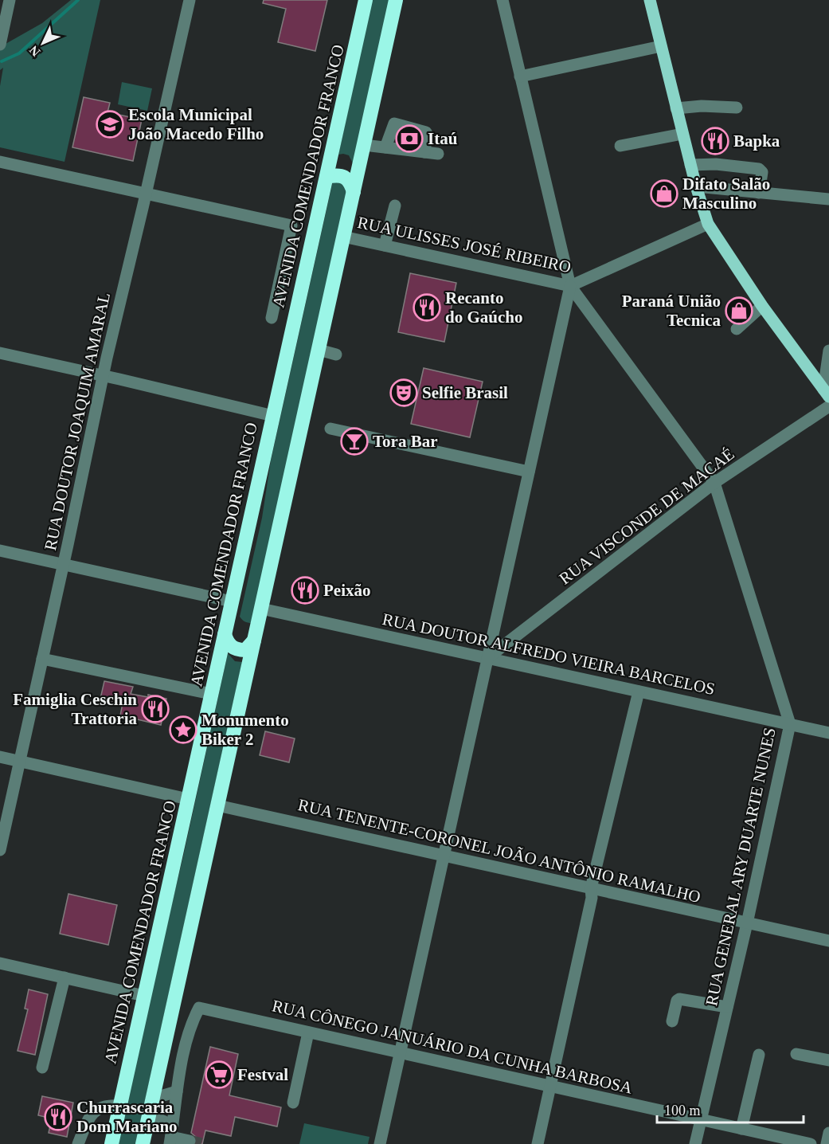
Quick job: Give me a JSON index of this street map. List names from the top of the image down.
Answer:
{
  "streets": {
    "highway": ["AVENIDA COMENDADOR FRANCO"],
    "street": [
      "RUA ULISSES JOSÉ RIBEIRO",
      "RUA DOUTOR JOAQUIM AMARAL",
      "RUA VISCONDE DE MACAÉ",
      "RUA DOUTOR ALFREDO VIEIRA BARCELOS",
      "RUA TENENTE-CORONEL JOÃO ANTÔNIO RAMALHO",
      "RUA GENERAL ARY DUARTE NUNES",
      "RUA CÔNEGO JANUÁRIO DA CUNHA BARBOSA"
    ]
  },
  "crossings": [
    ["RUA ULISSES JOSÉ RIBEIRO", "RUA GENERAL ARY DUARTE NUNES"],
    ["RUA VISCONDE DE MACAÉ", "RUA DOUTOR ALFREDO VIEIRA BARCELOS"],
    ["RUA VISCONDE DE MACAÉ", "RUA GENERAL ARY DUARTE NUNES"],
    ["RUA DOUTOR ALFREDO VIEIRA BARCELOS", "RUA GENERAL ARY DUARTE NUNES"],
    ["RUA TENENTE-CORONEL JOÃO ANTÔNIO RAMALHO", "RUA GENERAL ARY DUARTE NUNES"],
    ["RUA GENERAL ARY DUARTE NUNES", "RUA CÔNEGO JANUÁRIO DA CUNHA BARBOSA"]
  ],
  "places": {
    "school or university": ["Escola Municipal João Macedo Filho"],
    "bank": ["Itaú"],
    "restaurant": [
      "Bapka",
      "Recanto do Gaúcho",
      "Peixão",
      "Famiglia Ceschin Trattoria",
      "Churrascaria Dom Mariano"
    ],
    "shop": ["Difato Salão Masculino", "Paraná União Tecnica"],
    "theatre": ["Selfie Brasil"],
    "bar": ["Tora Bar"],
    "place": ["Monumento Biker 2"],
    "supermarket": ["Festval"]
  },
  "scale_bar": "100 m",
  "north": "bottom left"
}
